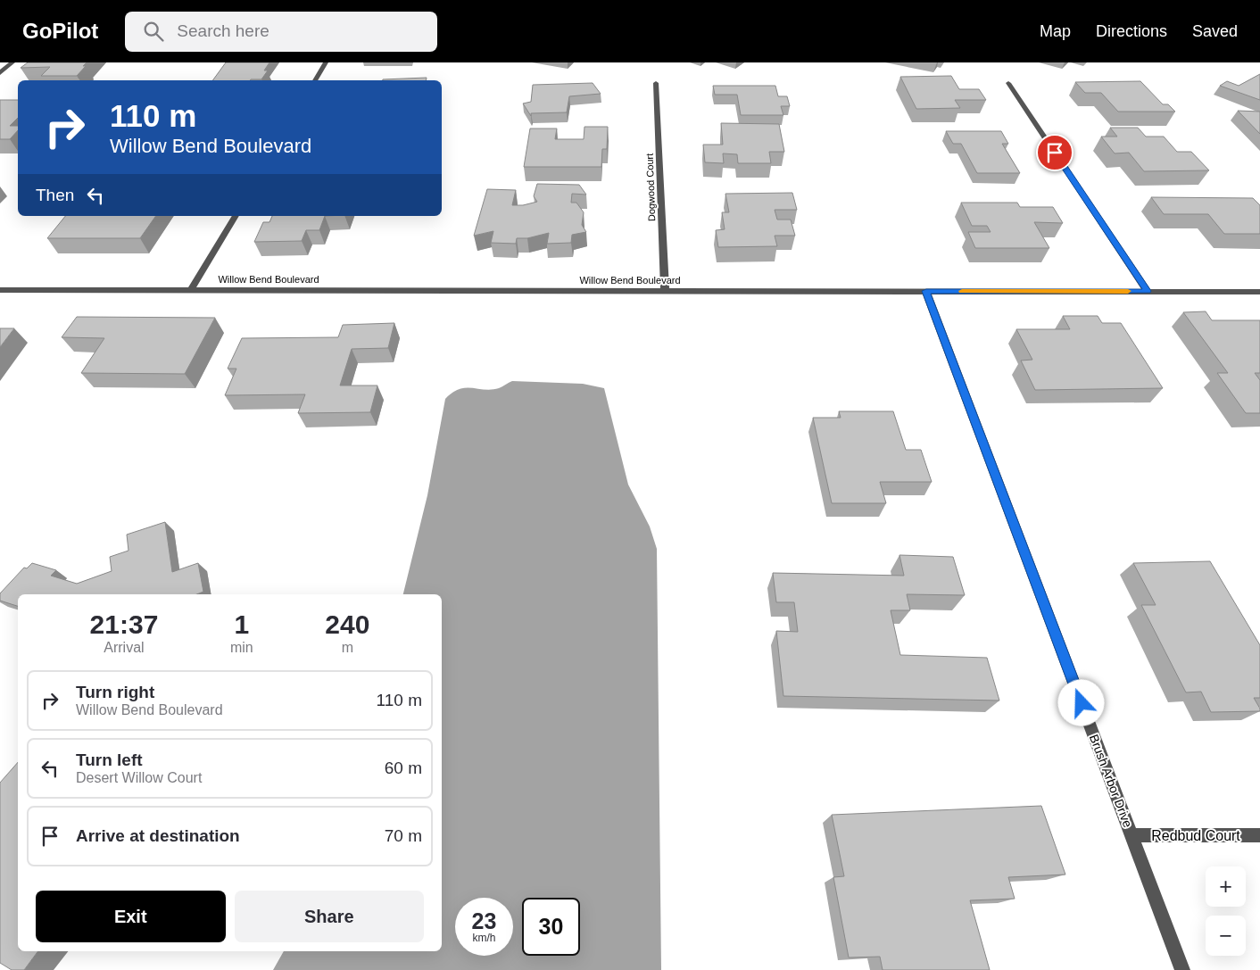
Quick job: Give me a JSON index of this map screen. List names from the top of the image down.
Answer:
{
  "streets": {
    "street": [
      "Dogwood Court",
      "Willow Bend Boulevard",
      "Brush Arbor Drive",
      "Redbud Court"
    ]
  },
  "crossings": [
    ["Dogwood Court", "Willow Bend Boulevard"],
    ["Willow Bend Boulevard", "Brush Arbor Drive"],
    ["Brush Arbor Drive", "Redbud Court"]
  ],
  "page": {
    "header": "GoPilot",
    "search": "Search here",
    "nav": ["Map", "Directions", "Saved"],
    "turn": ["110 m", "Willow Bend Boulevard"],
    "then": "Then",
    "eta": [
      "21:37",
      "Arrival",
      "1",
      "min",
      "240",
      "m"
    ],
    "list": [
      {
        "name": "Turn right",
        "note": "Willow Bend Boulevard",
        "value": "110 m"
      },
      {
        "name": "Turn left",
        "note": "Desert Willow Court",
        "value": "60 m"
      },
      {
        "name": "Arrive at destination",
        "value": "70 m"
      }
    ],
    "map_buttons": ["+", "−"],
    "buttons": ["Exit", "Share"],
    "speed": "23 km/h",
    "limit": "30"
  }
}
